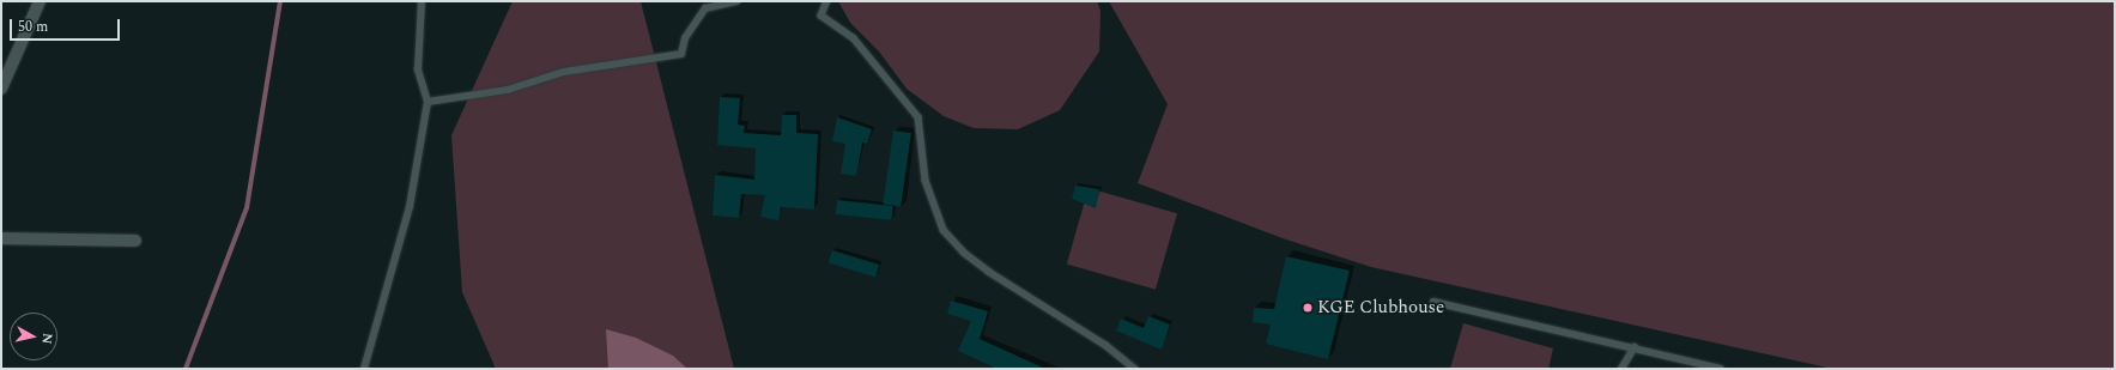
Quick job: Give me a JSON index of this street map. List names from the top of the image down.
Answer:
{
  "places": ["KGE Clubhouse"],
  "scale_bar": "50 m",
  "north": "right"
}
